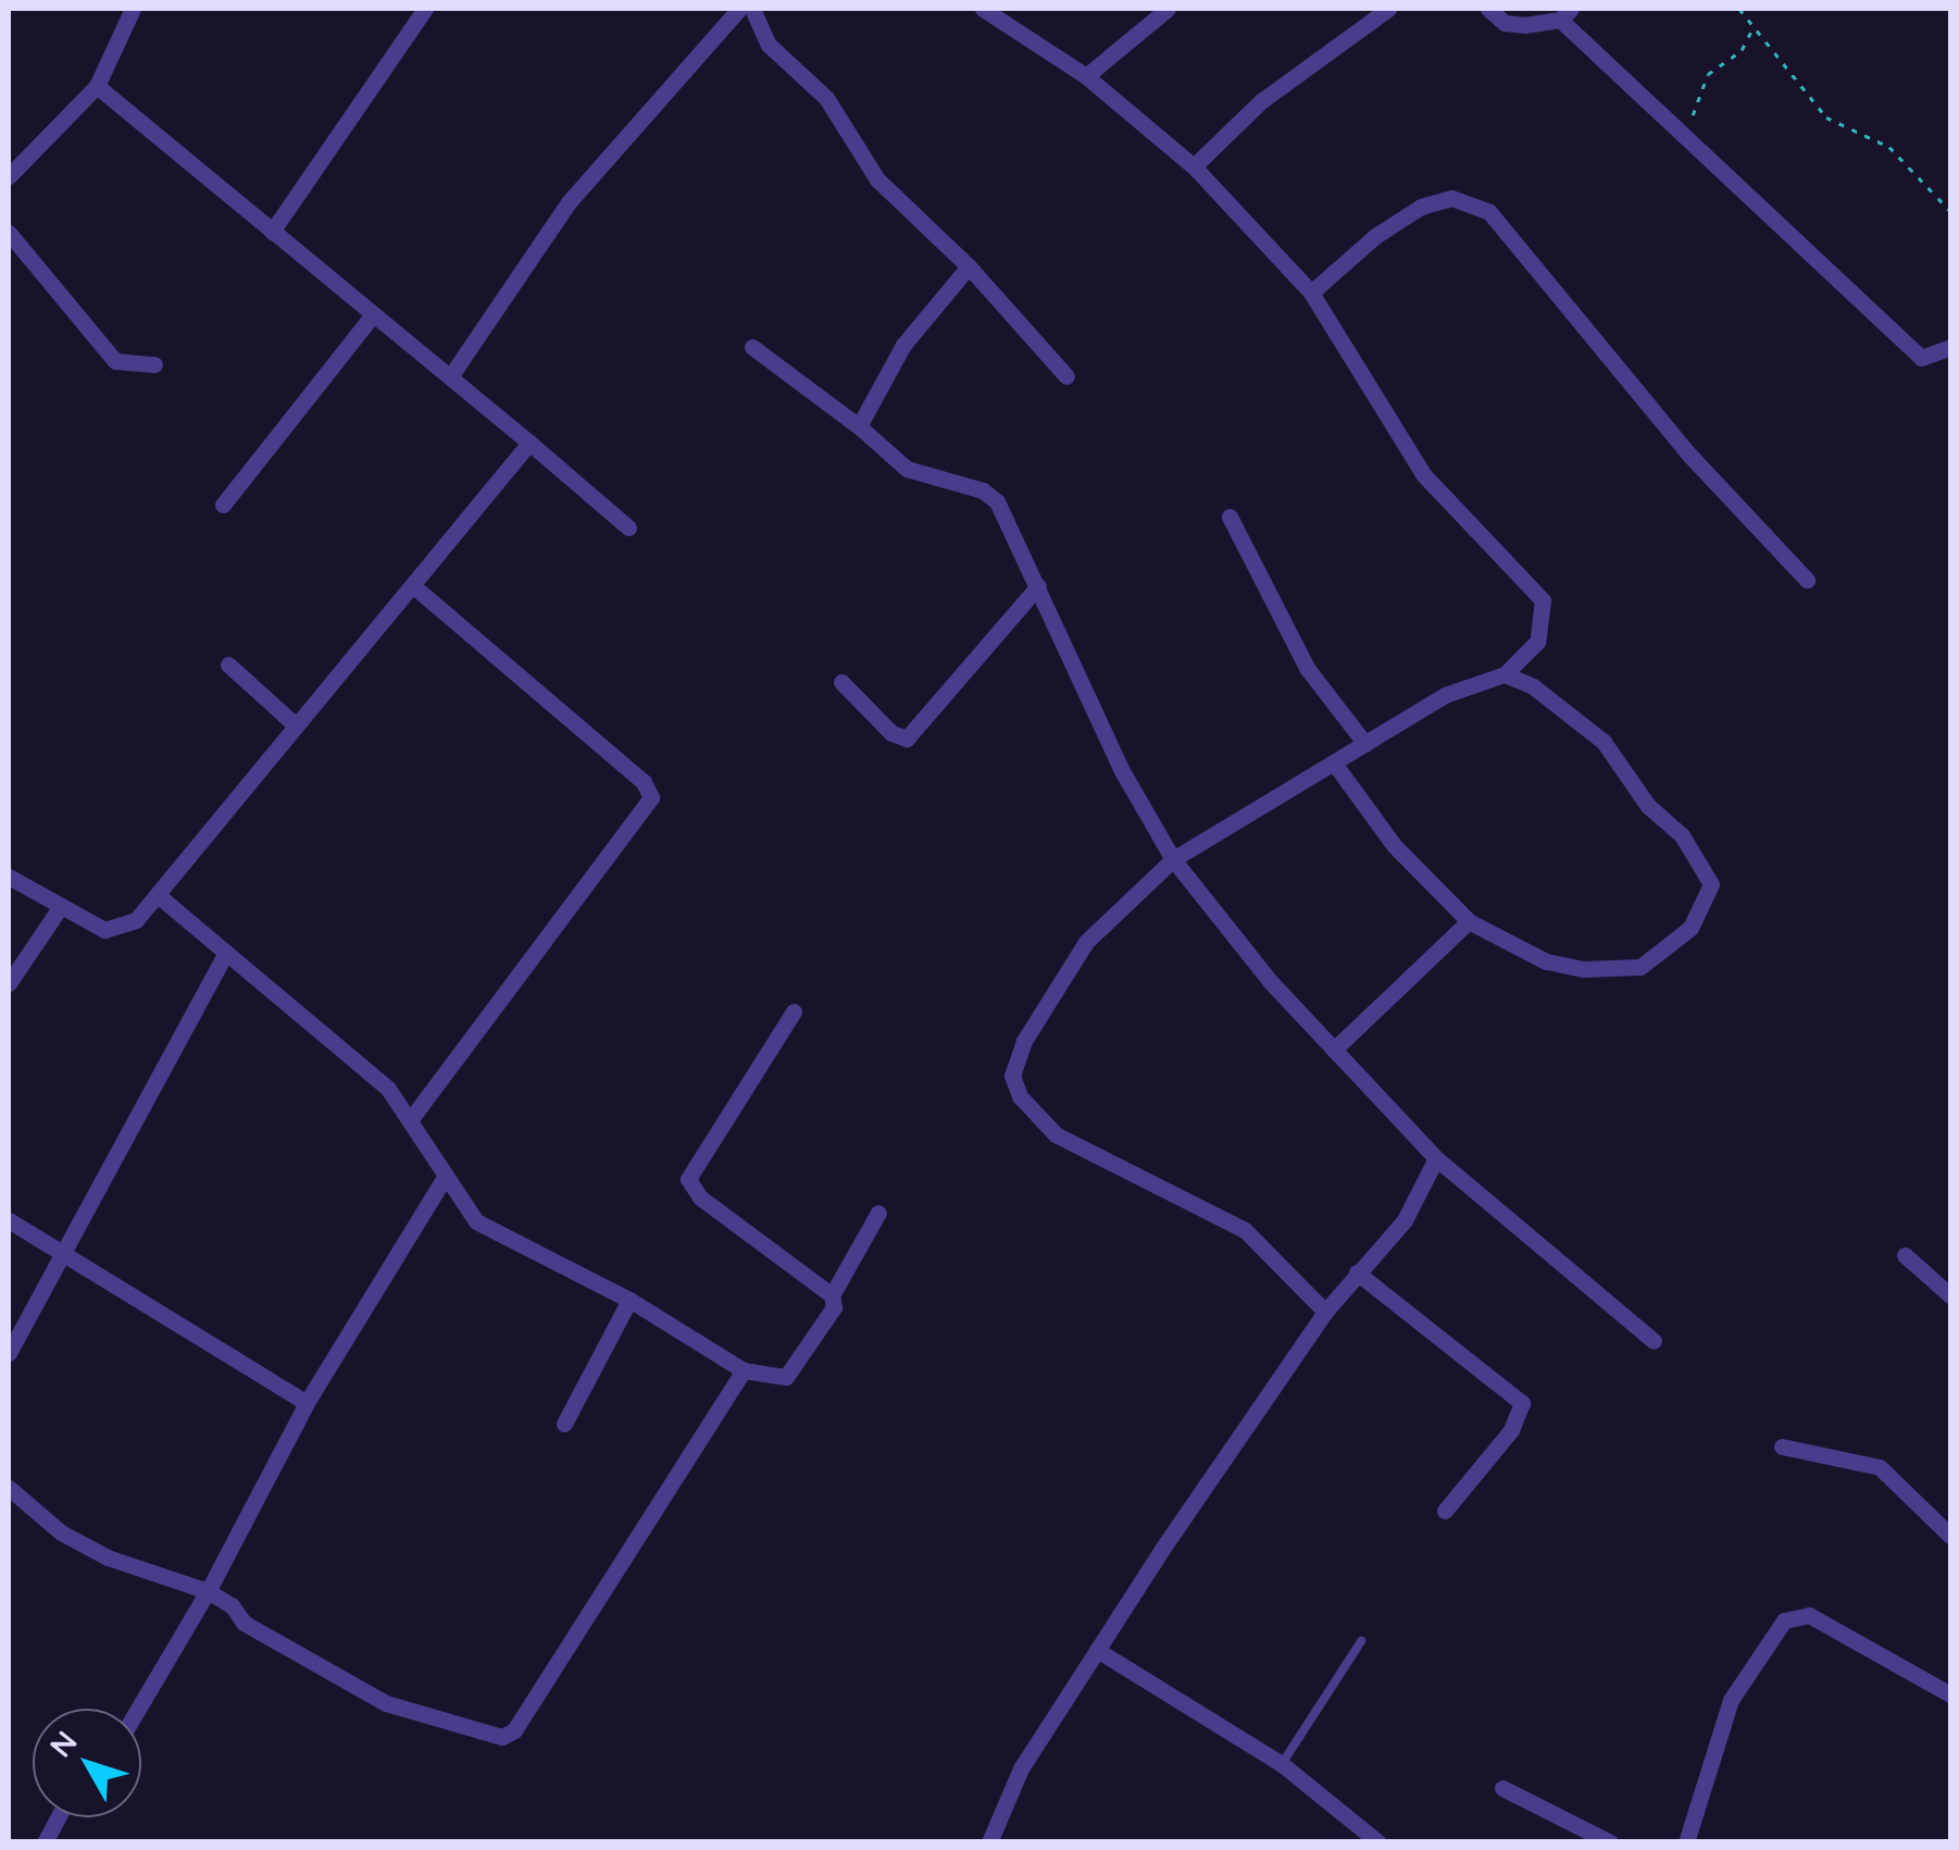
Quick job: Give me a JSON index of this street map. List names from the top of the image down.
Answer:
{
  "north": "top left"
}
